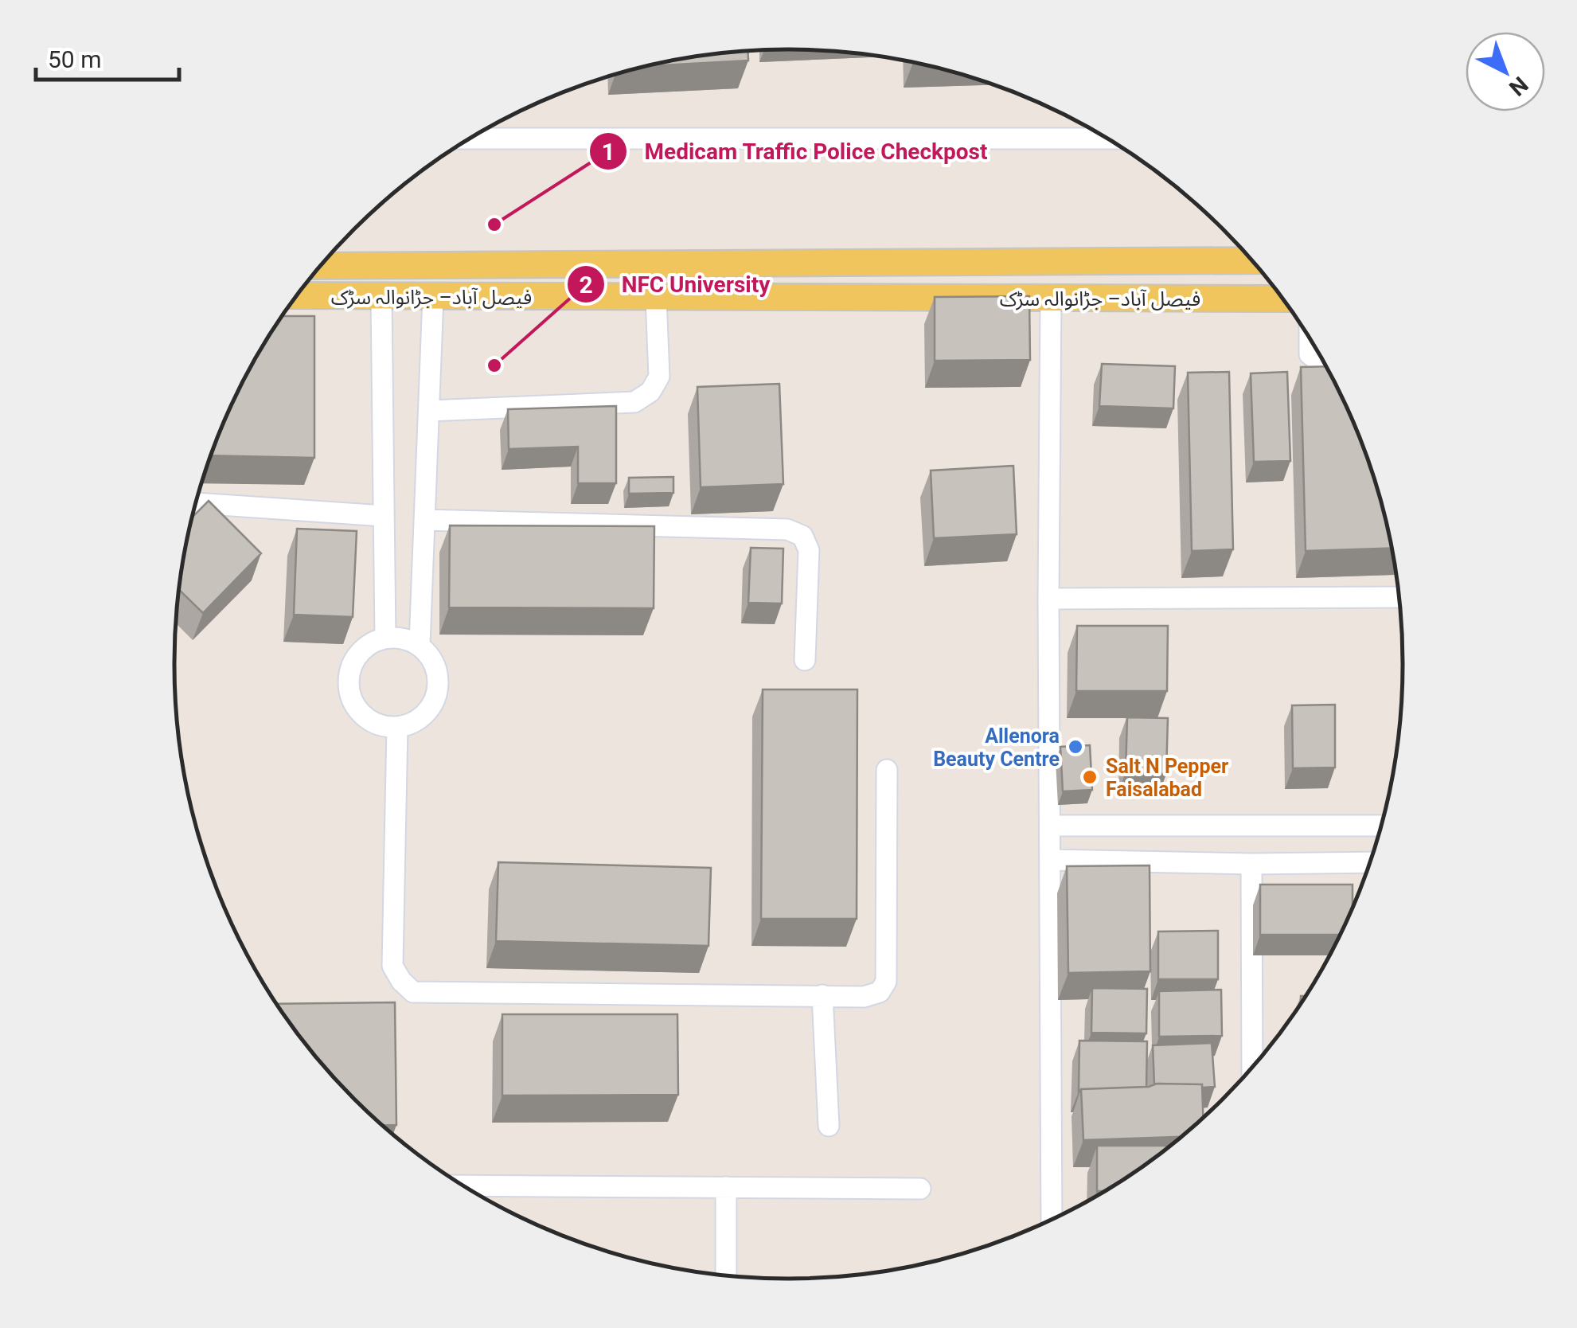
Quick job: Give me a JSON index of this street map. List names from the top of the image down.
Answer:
{
  "streets": {
    "main road": ["فیصل آباد– جڑانوالہ سڑک"]
  },
  "places": [
    "Medicam Traffic Police Checkpost",
    "NFC University",
    "Allenora Beauty Centre",
    "Salt N Pepper Faisalabad"
  ],
  "scale_bar": "50 m",
  "north": "bottom right"
}
